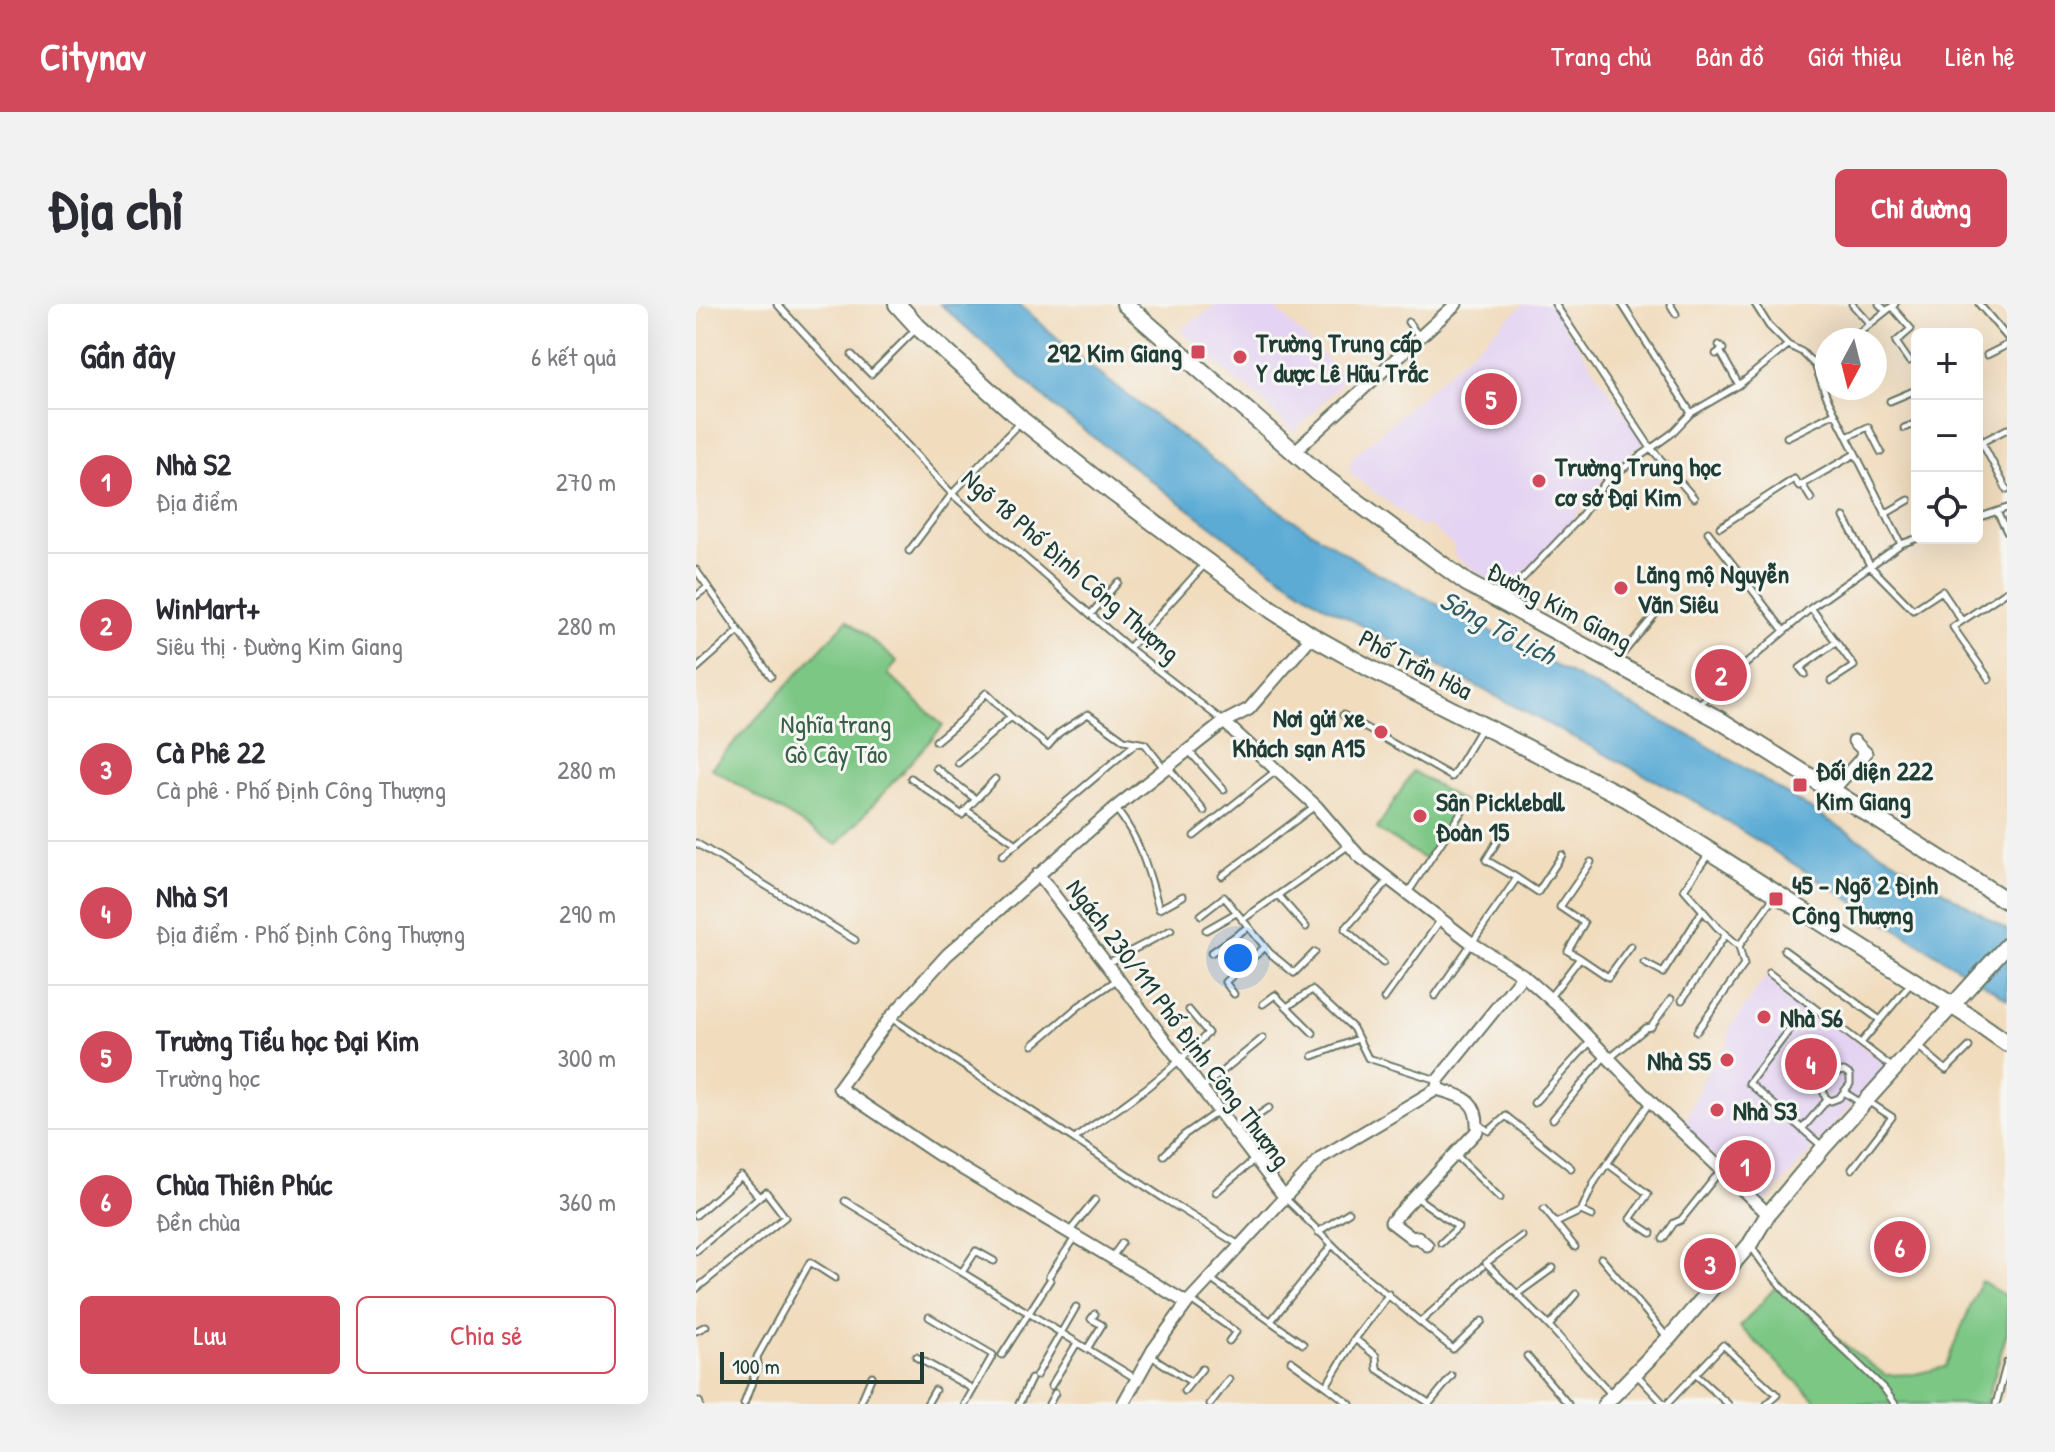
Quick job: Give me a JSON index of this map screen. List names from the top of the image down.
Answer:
{
  "streets": {
    "main road": ["Đường Kim Giang", "Phố Trần Hòa"],
    "street": ["Ngõ 18 Phố Định Công Thượng", "Ngách 230/111 Phố Định Công Thượng"]
  },
  "water": ["Sông Tô Lịch"],
  "parks": ["Nghĩa trang Gò Cây Táo"],
  "places": {
    "transit": ["292 Kim Giang", "Đối diện 222 Kim Giang", "45 - Ngõ 2 Định Công Thượng"],
    "other": [
      "Trường Trung cấp Y dược Lê Hữu Trắc",
      "Trường Trung học cơ sở Đại Kim",
      "Lăng mộ Nguyễn Văn Siêu",
      "Nơi gửi xe Khách sạn A15",
      "Sân Pickleball Đoàn 15",
      "Nhà S6",
      "Nhà S5",
      "Nhà S3"
    ]
  },
  "scale_bar": "100 m",
  "north": "bottom",
  "page": {
    "header": "Citynav",
    "nav": [
      "Trang chủ",
      "Bản đồ",
      "Giới thiệu",
      "Liên hệ"
    ],
    "buttons": [
      "Chỉ đường",
      ["Lưu", "Chia sẻ"]
    ],
    "title": "Địa chỉ",
    "heading": ["Gần đây", "6 kết quả"],
    "map_buttons": ["+", "−"],
    "pins": [
      "5",
      "2",
      "4",
      "1",
      "6",
      "3"
    ],
    "list": [
      {
        "mark": "1",
        "name": "Nhà S2",
        "note": "Địa điểm",
        "value": "270 m"
      },
      {
        "mark": "2",
        "name": "WinMart+",
        "note": "Siêu thị · Đường Kim Giang",
        "value": "280 m"
      },
      {
        "mark": "3",
        "name": "Cà Phê 22",
        "note": "Cà phê · Phố Định Công Thượng",
        "value": "280 m"
      },
      {
        "mark": "4",
        "name": "Nhà S1",
        "note": "Địa điểm · Phố Định Công Thượng",
        "value": "290 m"
      },
      {
        "mark": "5",
        "name": "Trường Tiểu học Đại Kim",
        "note": "Trường học",
        "value": "300 m"
      },
      {
        "mark": "6",
        "name": "Chùa Thiên Phúc",
        "note": "Đền chùa",
        "value": "360 m"
      }
    ],
    "scale": "100 m"
  }
}
